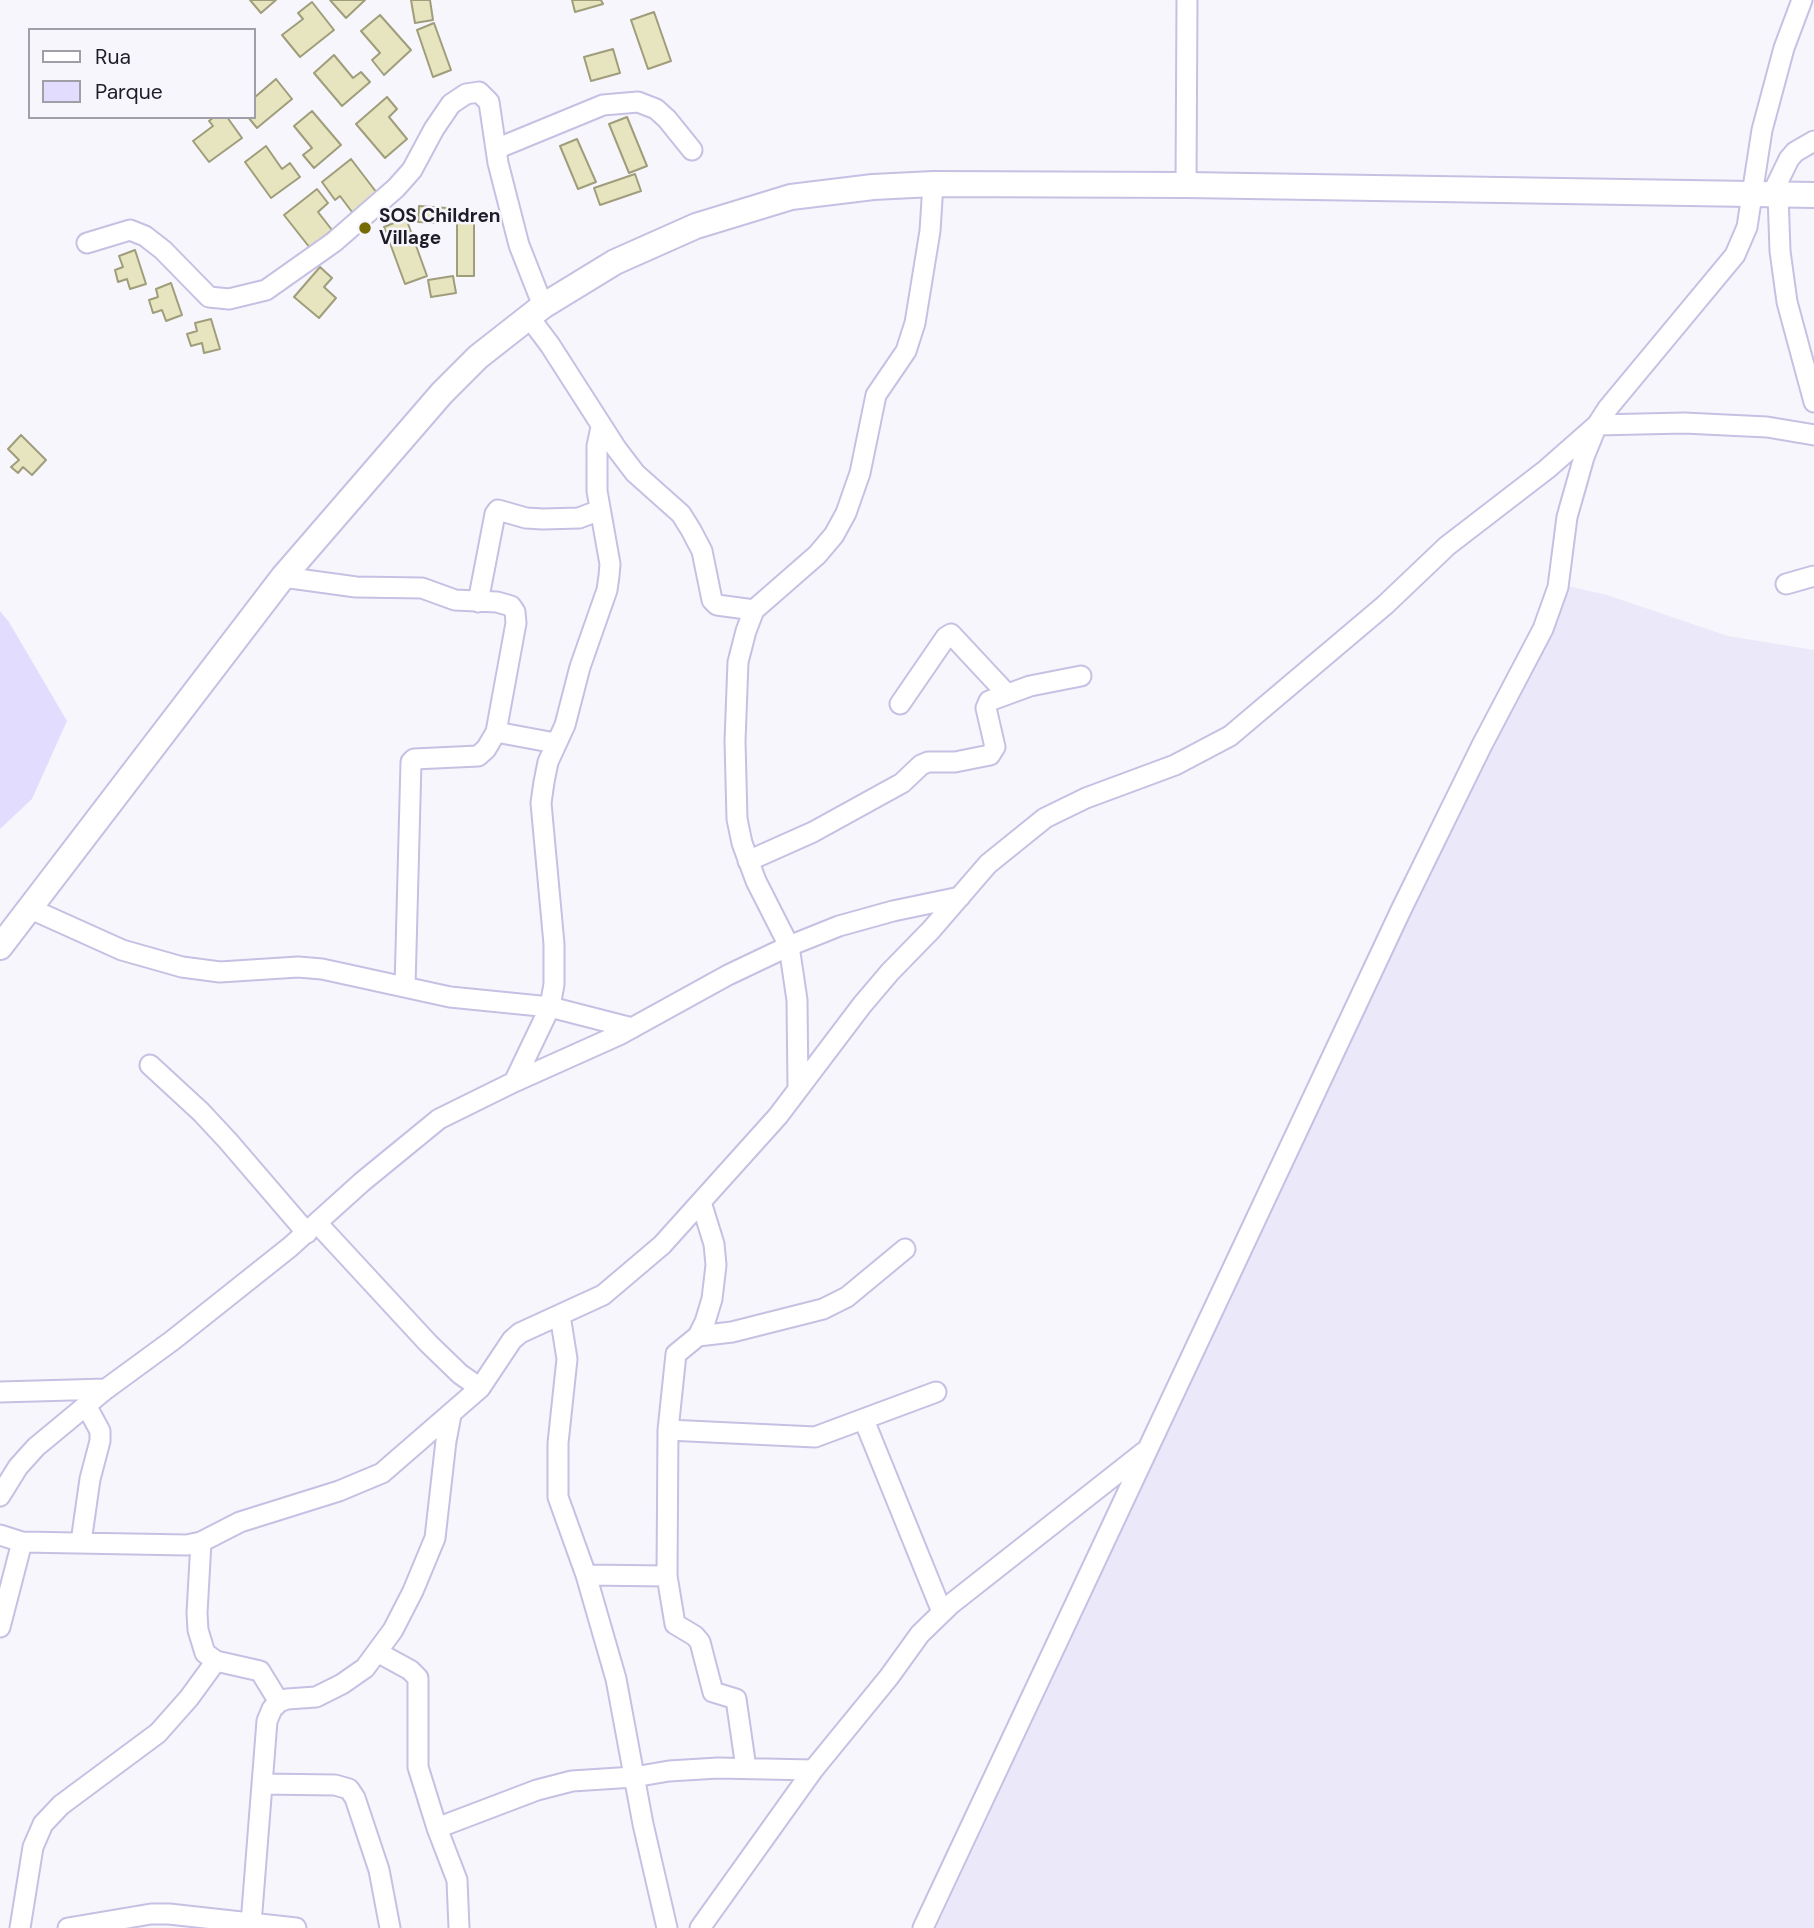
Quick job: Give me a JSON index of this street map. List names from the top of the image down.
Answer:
{
  "places": ["SOS Children Village"],
  "legend": ["Rua", "Parque"]
}
